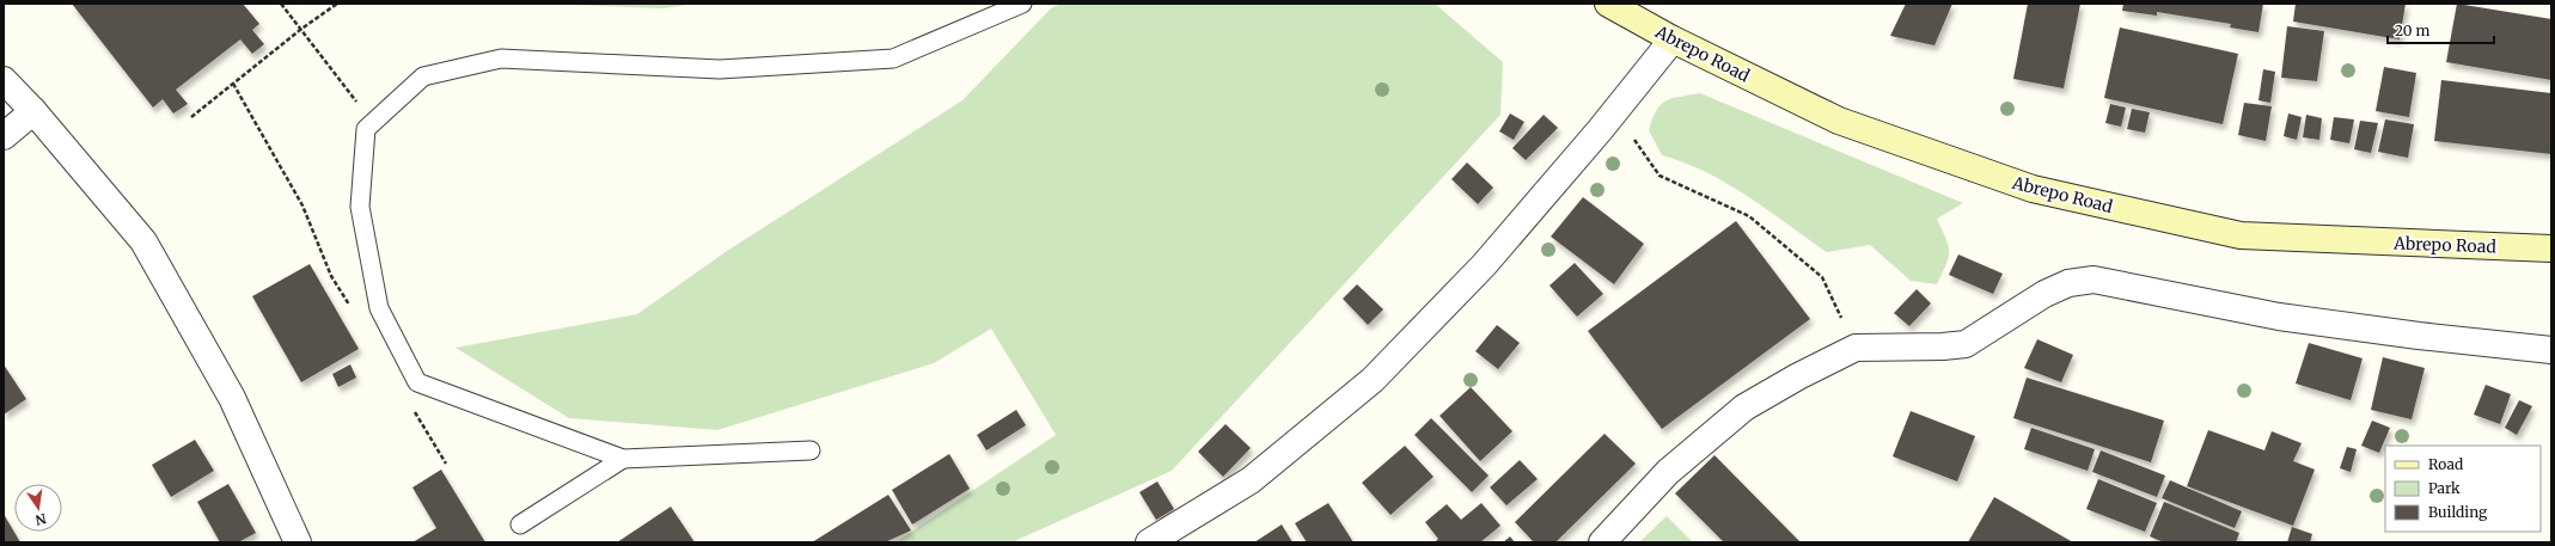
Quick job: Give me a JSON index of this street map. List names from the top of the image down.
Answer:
{
  "streets": {
    "main road": ["Abrepo Road"]
  },
  "legend": ["Road", "Park", "Building"],
  "scale_bar": "20 m",
  "north": "bottom"
}
